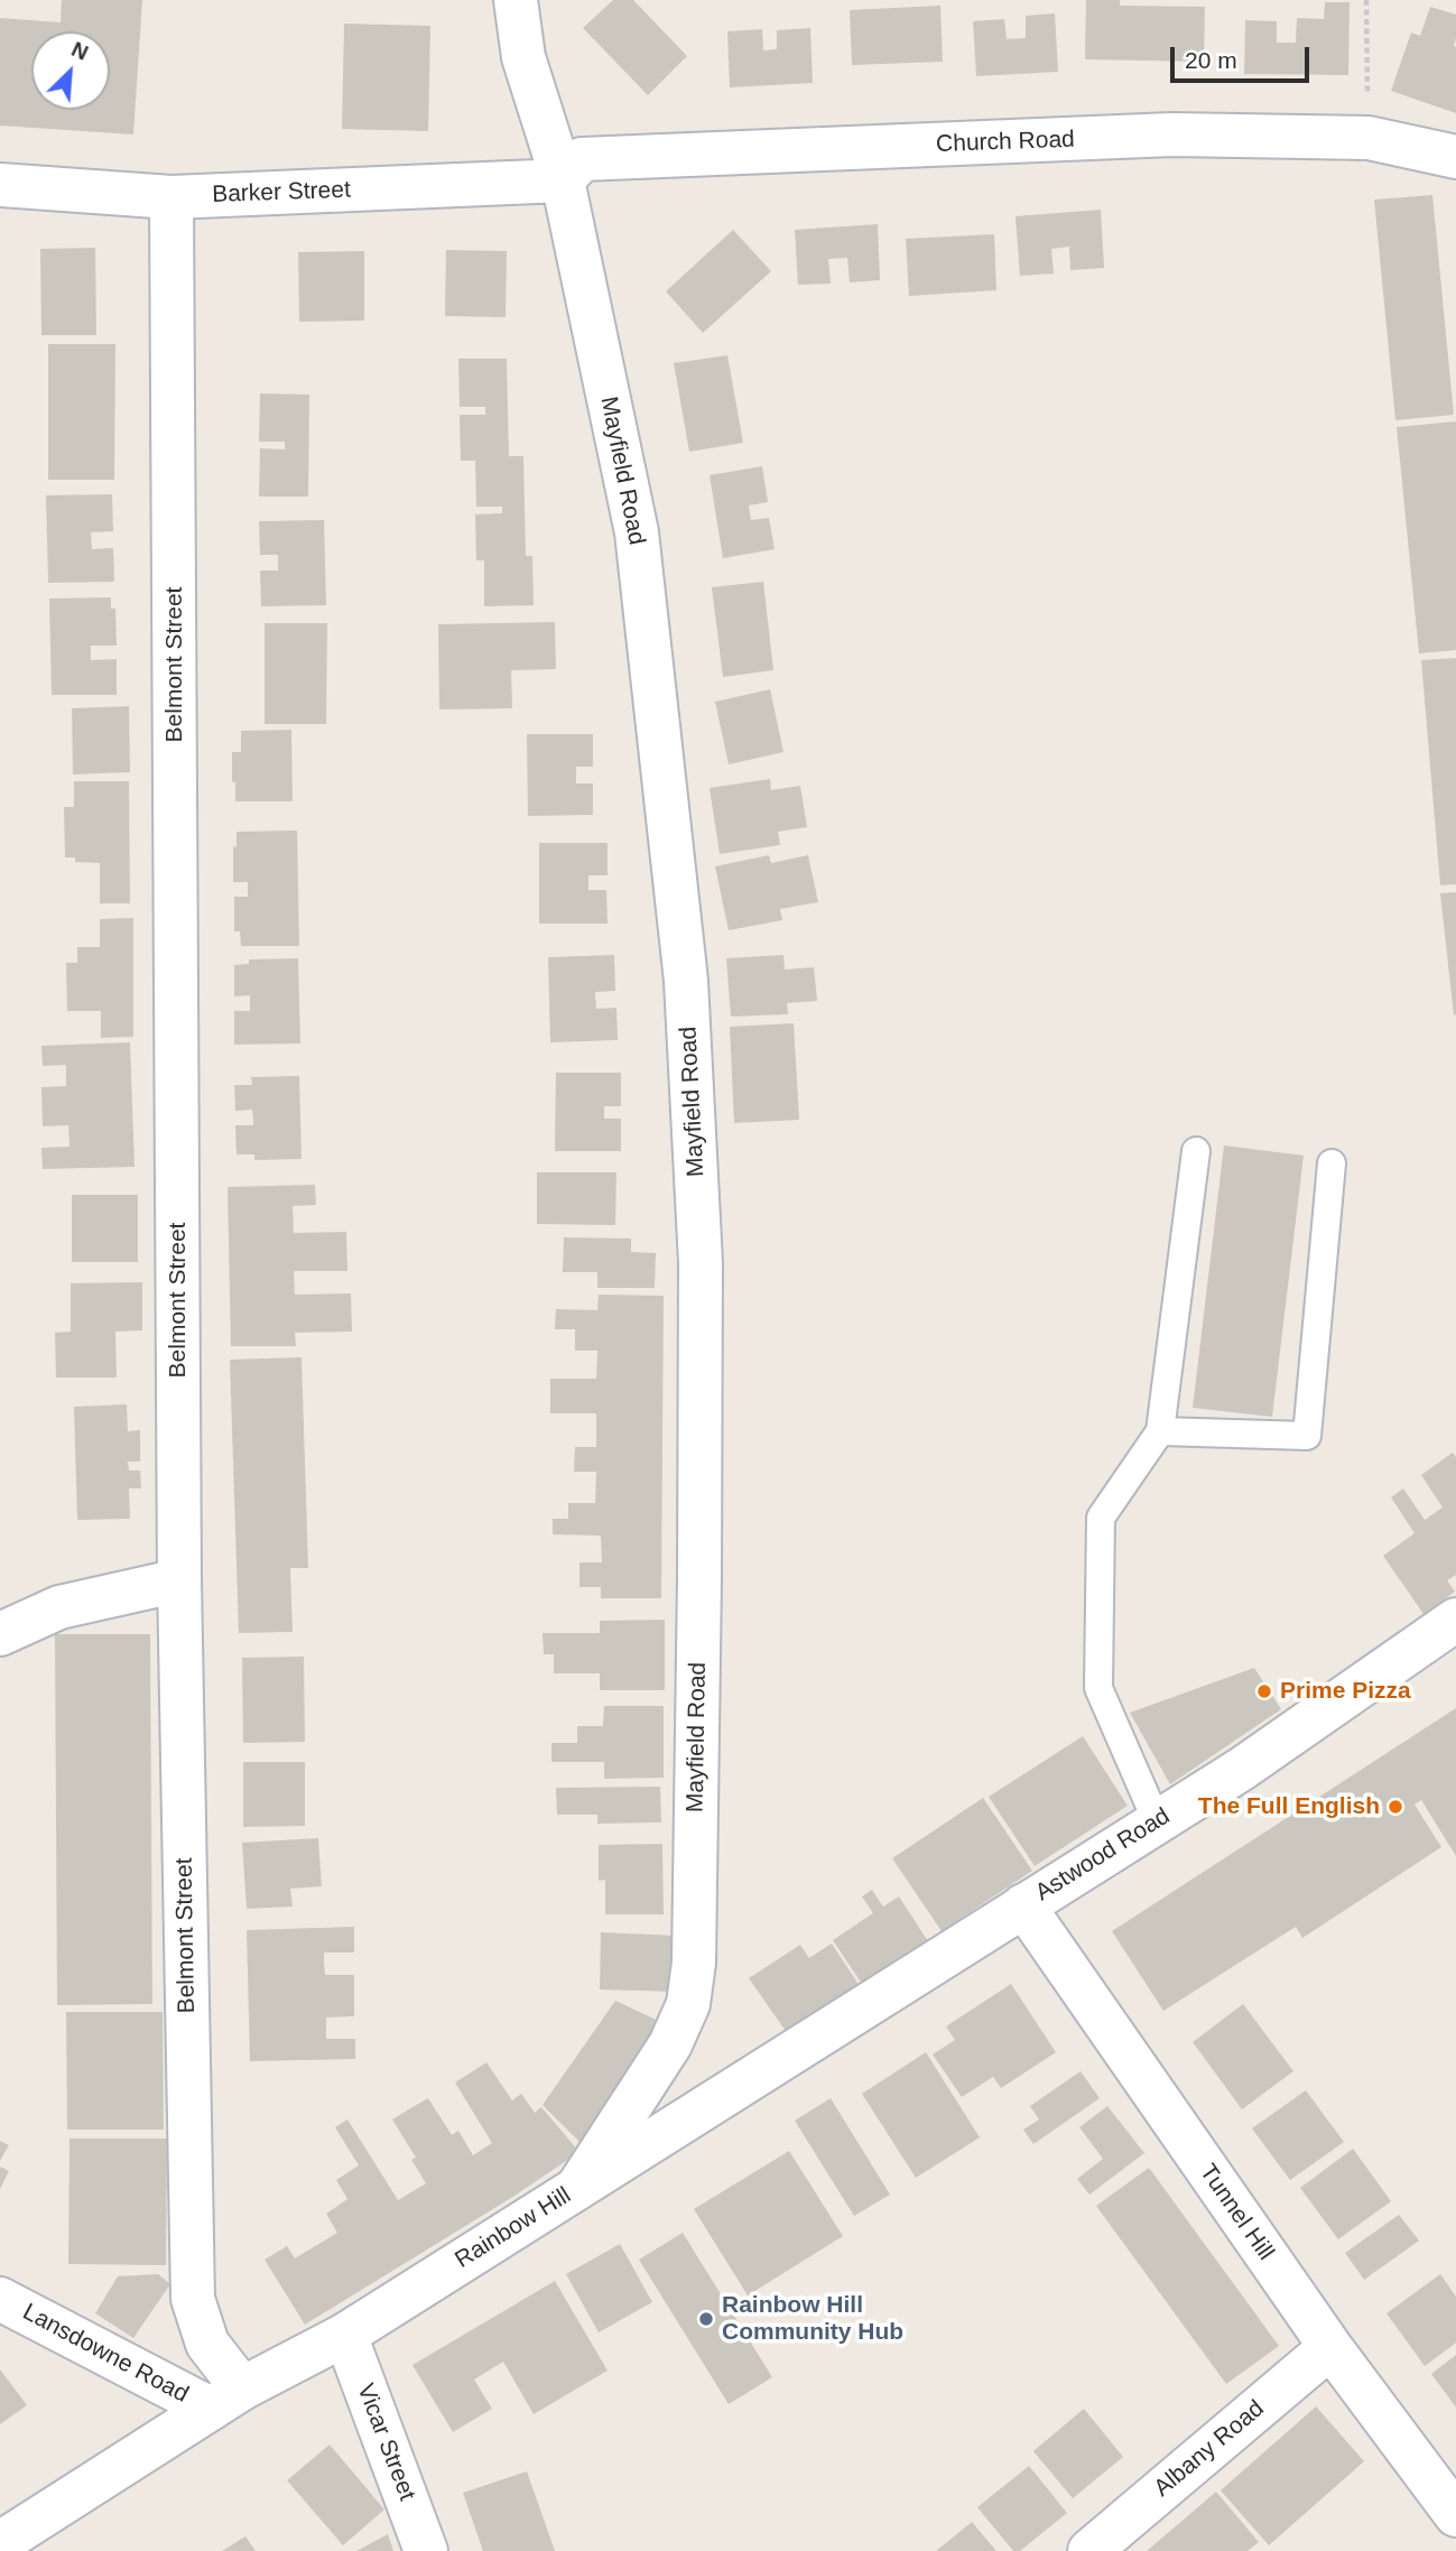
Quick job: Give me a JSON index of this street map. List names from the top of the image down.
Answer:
{
  "streets": {
    "street": [
      "Church Road",
      "Barker Street",
      "Mayfield Road",
      "Belmont Street",
      "Astwood Road",
      "Tunnel Hill",
      "Rainbow Hill",
      "Lansdowne Road",
      "Vicar Street",
      "Albany Road"
    ]
  },
  "crossings": [
    ["Church Road", "Barker Street"],
    ["Church Road", "Mayfield Road"],
    ["Barker Street", "Mayfield Road"],
    ["Barker Street", "Belmont Street"],
    ["Mayfield Road", "Rainbow Hill"],
    ["Belmont Street", "Rainbow Hill"],
    ["Belmont Street", "Lansdowne Road"],
    ["Astwood Road", "Tunnel Hill"],
    ["Astwood Road", "Rainbow Hill"],
    ["Tunnel Hill", "Rainbow Hill"],
    ["Tunnel Hill", "Albany Road"],
    ["Rainbow Hill", "Lansdowne Road"],
    ["Rainbow Hill", "Vicar Street"]
  ],
  "places": ["Prime Pizza", "The Full English", "Rainbow Hill Community Hub"],
  "scale_bar": "20 m",
  "north": "top right"
}
